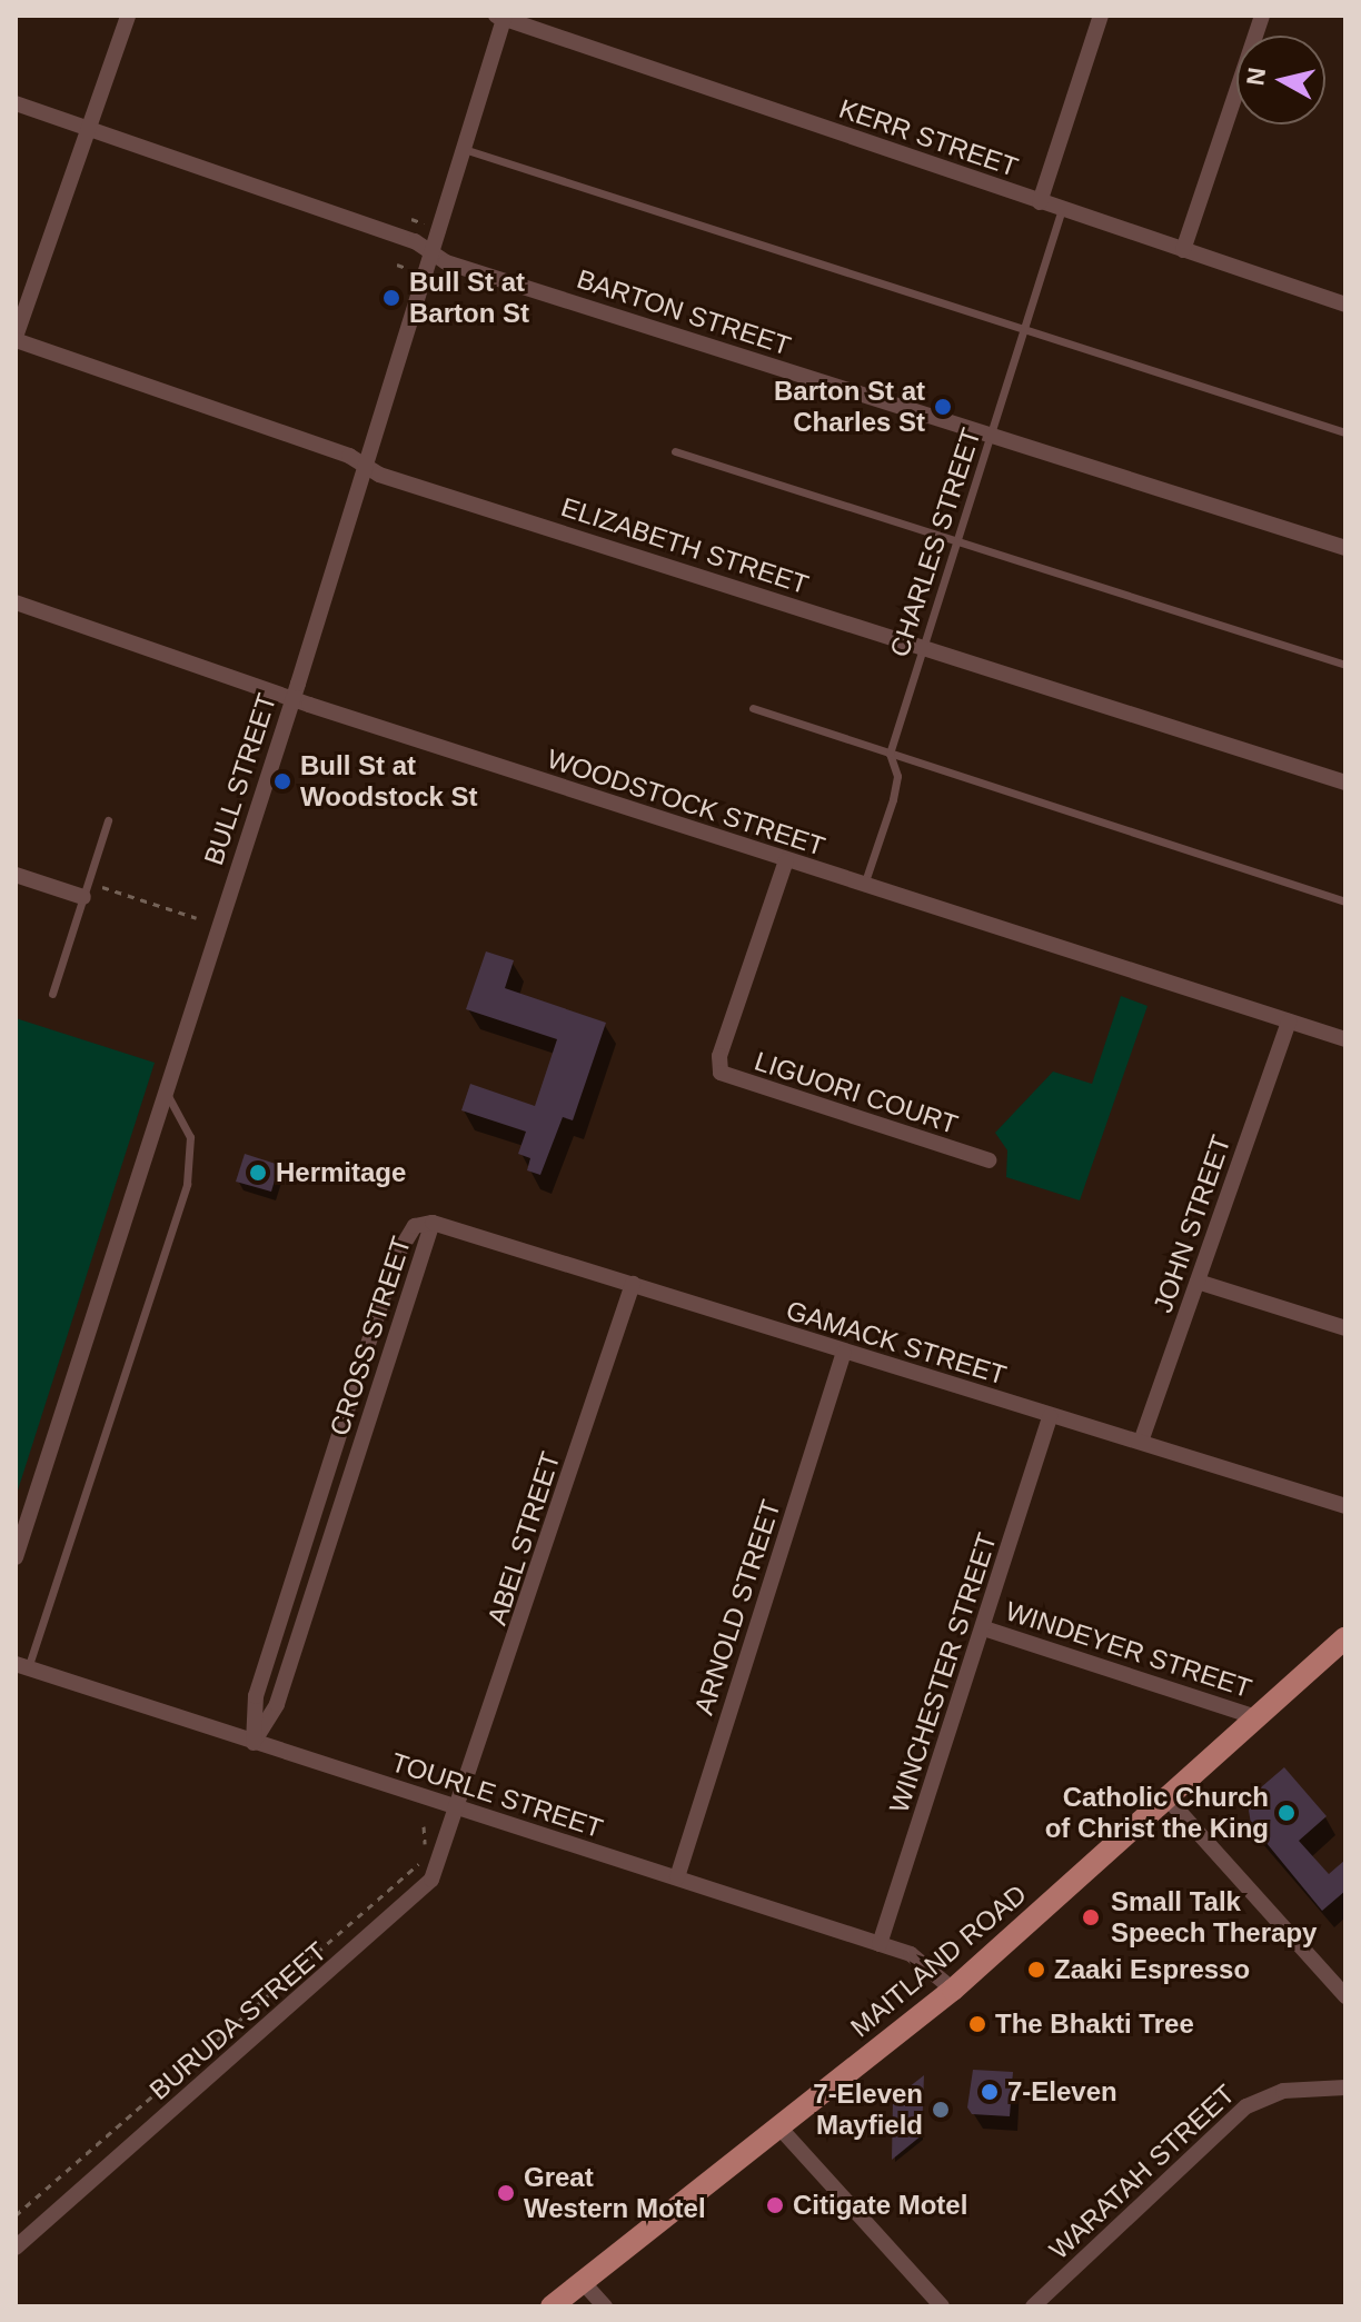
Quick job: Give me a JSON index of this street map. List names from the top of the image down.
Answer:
{
  "streets": {
    "main road": ["MAITLAND ROAD"],
    "street": [
      "KERR STREET",
      "BARTON STREET",
      "ELIZABETH STREET",
      "BULL STREET",
      "WOODSTOCK STREET",
      "LIGUORI COURT",
      "JOHN STREET",
      "CROSS STREET",
      "GAMACK STREET",
      "ABEL STREET",
      "ARNOLD STREET",
      "WINDEYER STREET",
      "WINCHESTER STREET",
      "TOURLE STREET",
      "BURUDA STREET",
      "WARATAH STREET"
    ],
    "lane": ["CHARLES STREET"]
  },
  "crossings": [
    ["KERR STREET", "CHARLES STREET"],
    ["KERR STREET", "BULL STREET"],
    ["BARTON STREET", "CHARLES STREET"],
    ["BARTON STREET", "BULL STREET"],
    ["CHARLES STREET", "ELIZABETH STREET"],
    ["CHARLES STREET", "WOODSTOCK STREET"],
    ["ELIZABETH STREET", "BULL STREET"],
    ["BULL STREET", "WOODSTOCK STREET"],
    ["WOODSTOCK STREET", "LIGUORI COURT"],
    ["WOODSTOCK STREET", "JOHN STREET"],
    ["JOHN STREET", "GAMACK STREET"],
    ["CROSS STREET", "GAMACK STREET"],
    ["CROSS STREET", "TOURLE STREET"],
    ["GAMACK STREET", "ABEL STREET"],
    ["GAMACK STREET", "ARNOLD STREET"],
    ["GAMACK STREET", "WINCHESTER STREET"],
    ["ABEL STREET", "TOURLE STREET"],
    ["ABEL STREET", "BURUDA STREET"],
    ["ARNOLD STREET", "TOURLE STREET"],
    ["WINDEYER STREET", "WINCHESTER STREET"],
    ["WINDEYER STREET", "MAITLAND ROAD"],
    ["WINCHESTER STREET", "TOURLE STREET"],
    ["TOURLE STREET", "MAITLAND ROAD"],
    ["TOURLE STREET", "BURUDA STREET"]
  ],
  "places": [
    "Bull St at Barton St",
    "Barton St at Charles St",
    "Bull St at Woodstock St",
    "Hermitage",
    "Catholic Church of Christ the King",
    "Small Talk Speech Therapy",
    "Zaaki Espresso",
    "The Bhakti Tree",
    "7-Eleven",
    "7-Eleven Mayfield",
    "Great Western Motel",
    "Citigate Motel"
  ],
  "north": "left"
}
